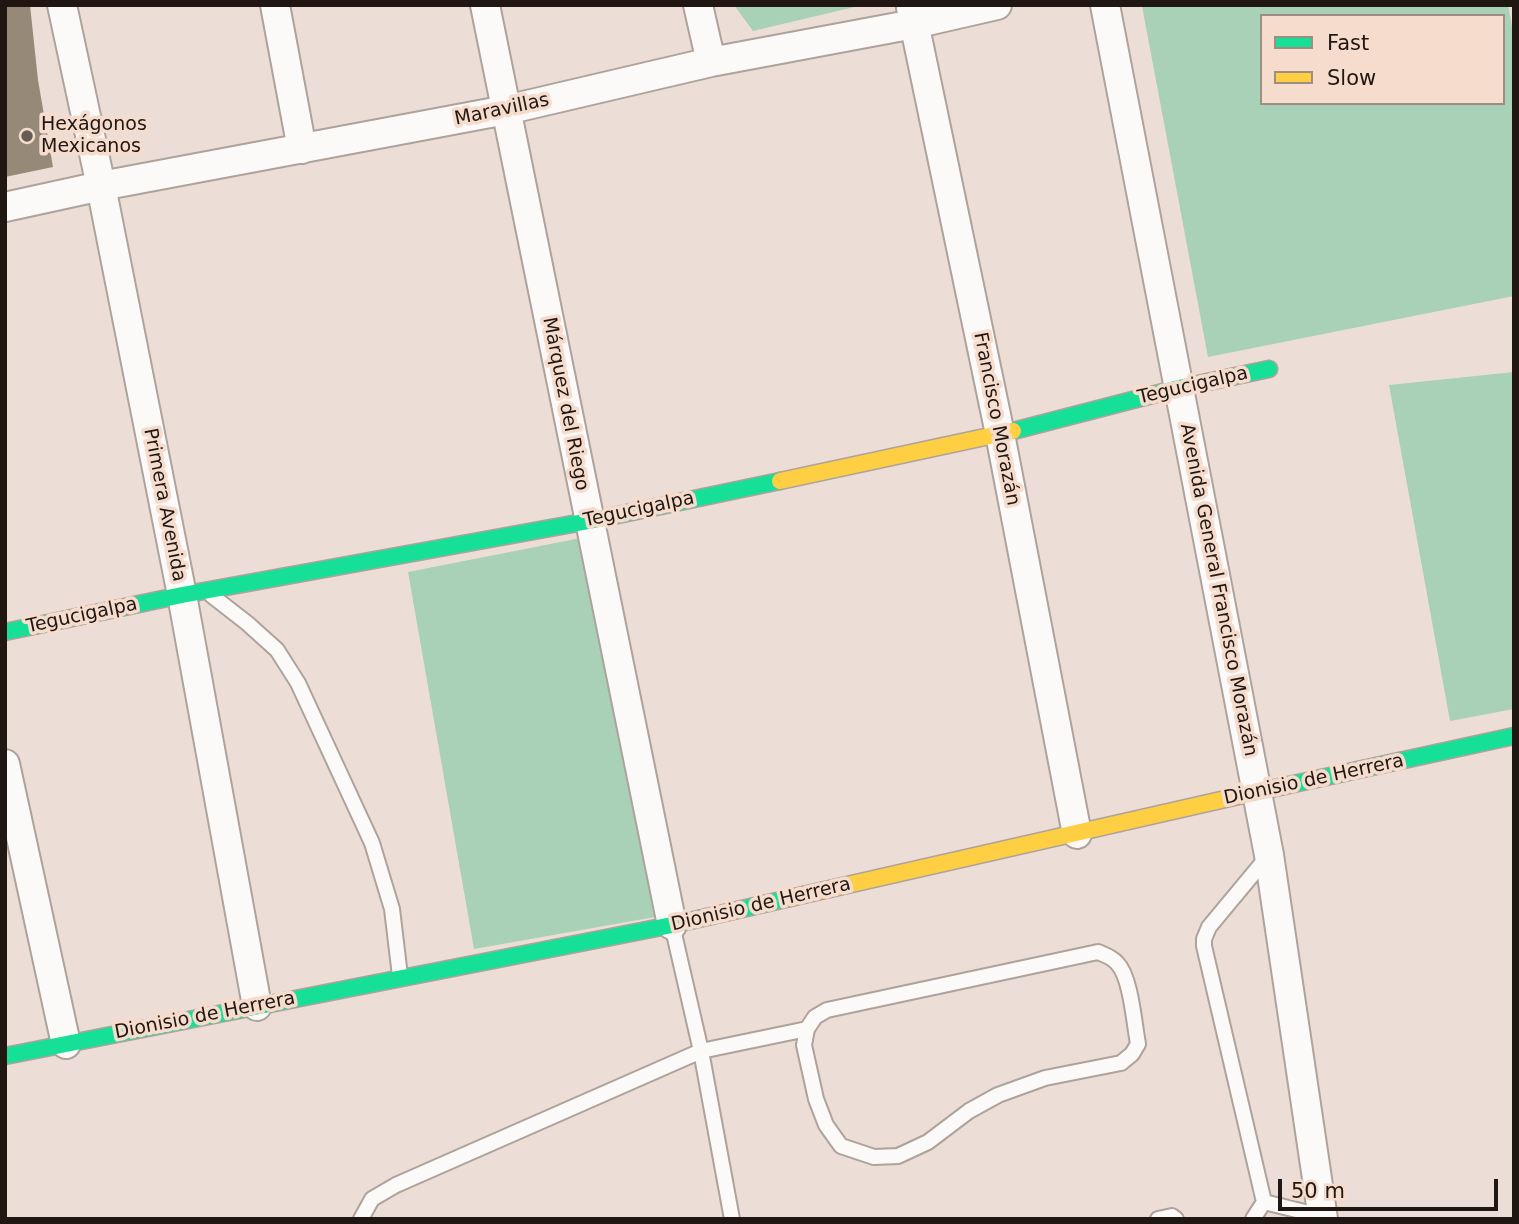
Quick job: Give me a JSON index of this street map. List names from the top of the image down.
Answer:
{
  "streets": {
    "street": [
      "Maravillas",
      "Tegucigalpa",
      "Márquez del Riego",
      "Francisco Morazán",
      "Primera Avenida",
      "Avenida General Francisco Morazán",
      "Dionisio de Herrera"
    ]
  },
  "crossings": [
    ["Maravillas", "Márquez del Riego"],
    ["Maravillas", "Francisco Morazán"],
    ["Maravillas", "Primera Avenida"],
    ["Tegucigalpa", "Márquez del Riego"],
    ["Tegucigalpa", "Francisco Morazán"],
    ["Tegucigalpa", "Primera Avenida"],
    ["Tegucigalpa", "Avenida General Francisco Morazán"],
    ["Márquez del Riego", "Dionisio de Herrera"],
    ["Francisco Morazán", "Dionisio de Herrera"],
    ["Primera Avenida", "Dionisio de Herrera"],
    ["Avenida General Francisco Morazán", "Dionisio de Herrera"]
  ],
  "places": ["Hexágonos Mexicanos"],
  "legend": ["Fast", "Slow"],
  "scale_bar": "50 m"
}
